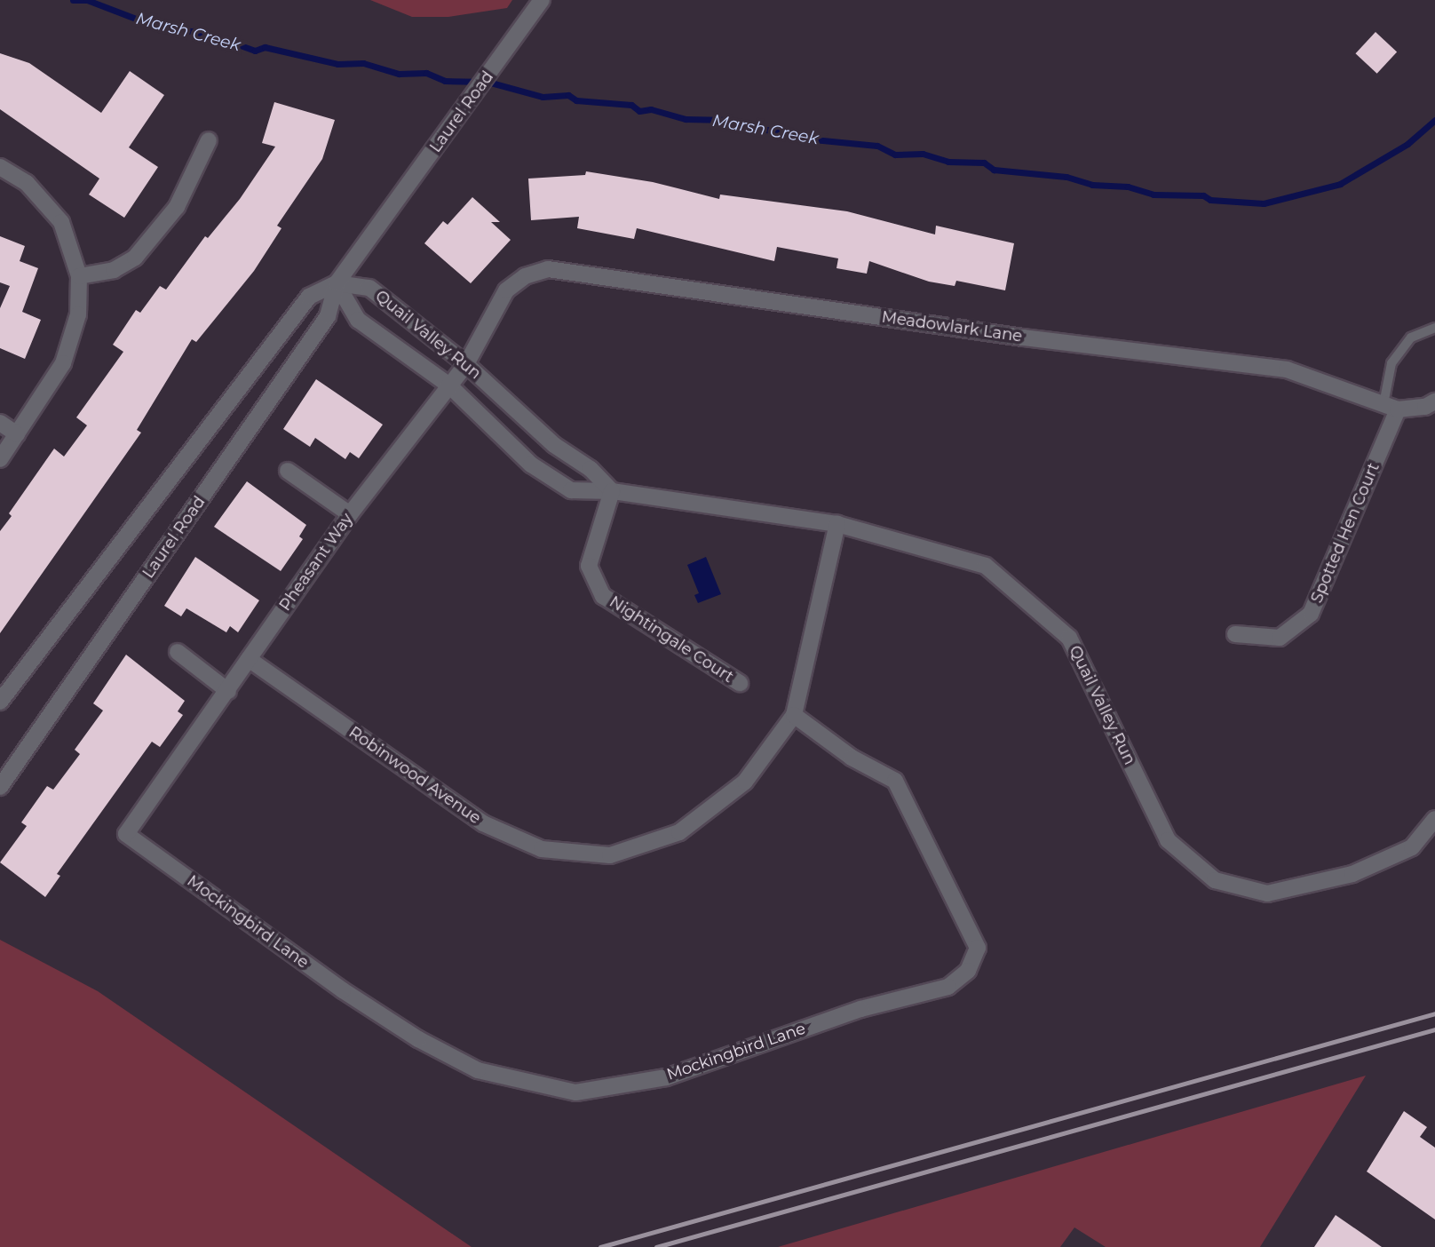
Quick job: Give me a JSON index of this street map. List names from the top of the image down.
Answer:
{
  "streets": {
    "street": [
      "Laurel Road",
      "Meadowlark Lane",
      "Quail Valley Run",
      "Spotted Hen Court",
      "Pheasant Way",
      "Nightingale Court",
      "Robinwood Avenue",
      "Mockingbird Lane"
    ]
  },
  "crossings": [
    ["Laurel Road", "Quail Valley Run"],
    ["Meadowlark Lane", "Spotted Hen Court"],
    ["Meadowlark Lane", "Pheasant Way"],
    ["Quail Valley Run", "Pheasant Way"],
    ["Quail Valley Run", "Nightingale Court"],
    ["Quail Valley Run", "Robinwood Avenue"],
    ["Pheasant Way", "Robinwood Avenue"],
    ["Pheasant Way", "Mockingbird Lane"],
    ["Robinwood Avenue", "Mockingbird Lane"]
  ],
  "water": ["Marsh Creek"]
}
